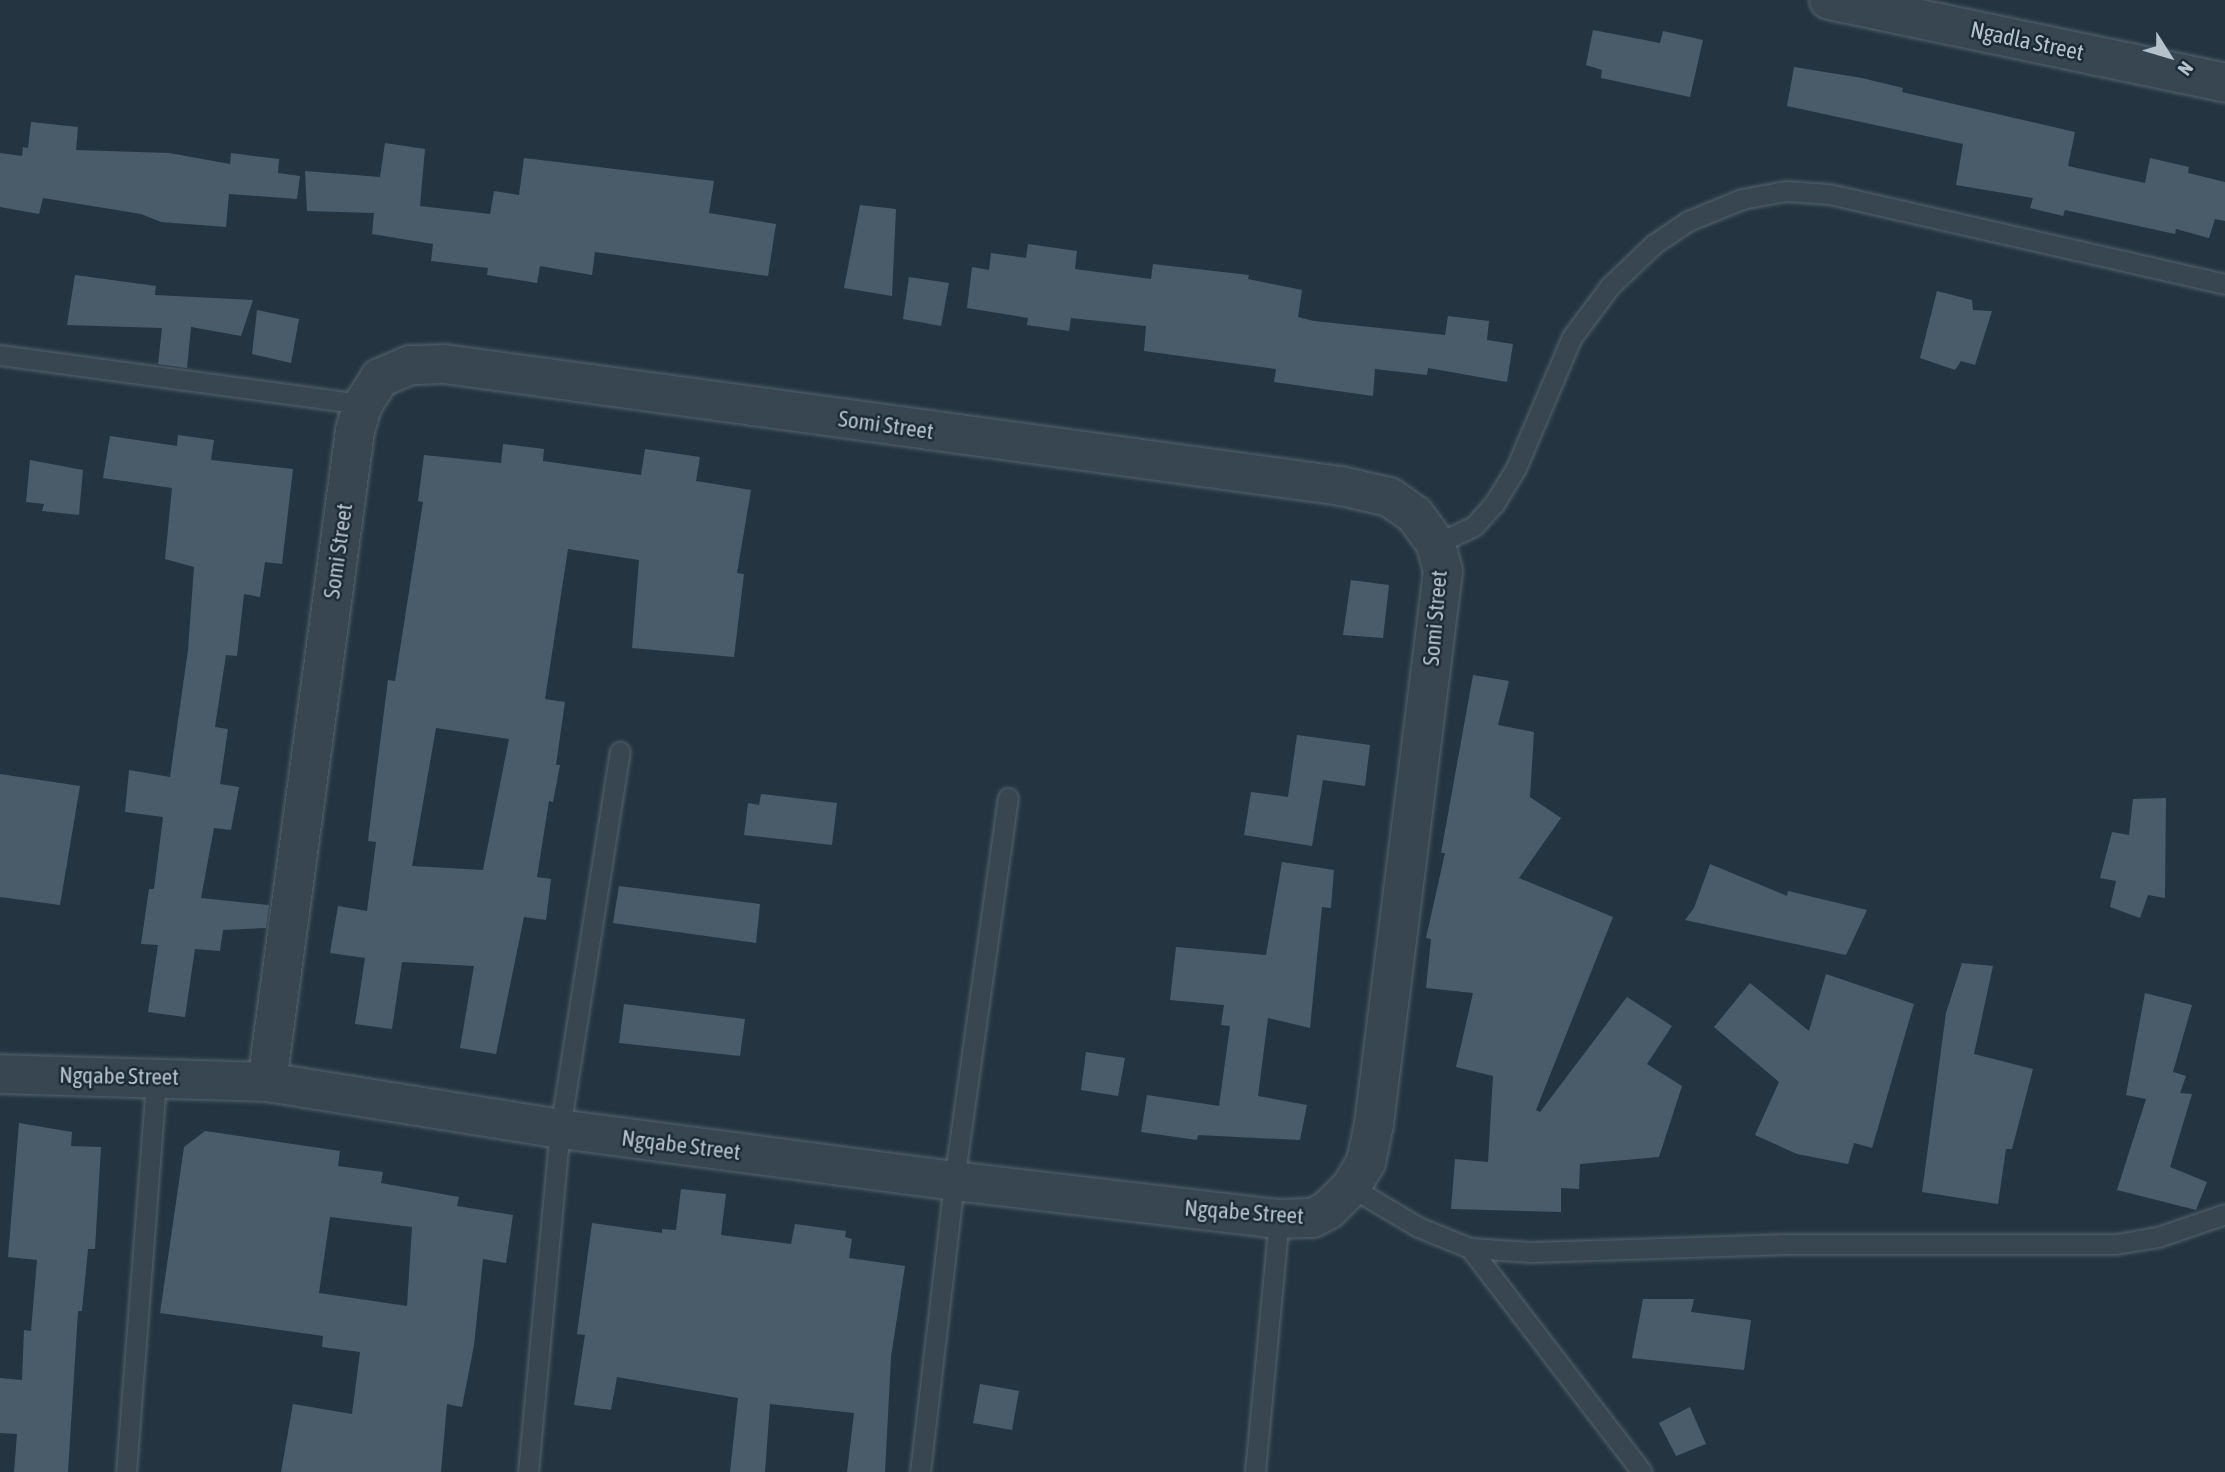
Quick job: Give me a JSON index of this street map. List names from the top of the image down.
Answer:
{
  "streets": {
    "street": ["Ngadla Street", "Somi Street", "Ngqabe Street"]
  },
  "crossings": [
    ["Somi Street", "Ngqabe Street"]
  ],
  "north": "bottom right"
}
